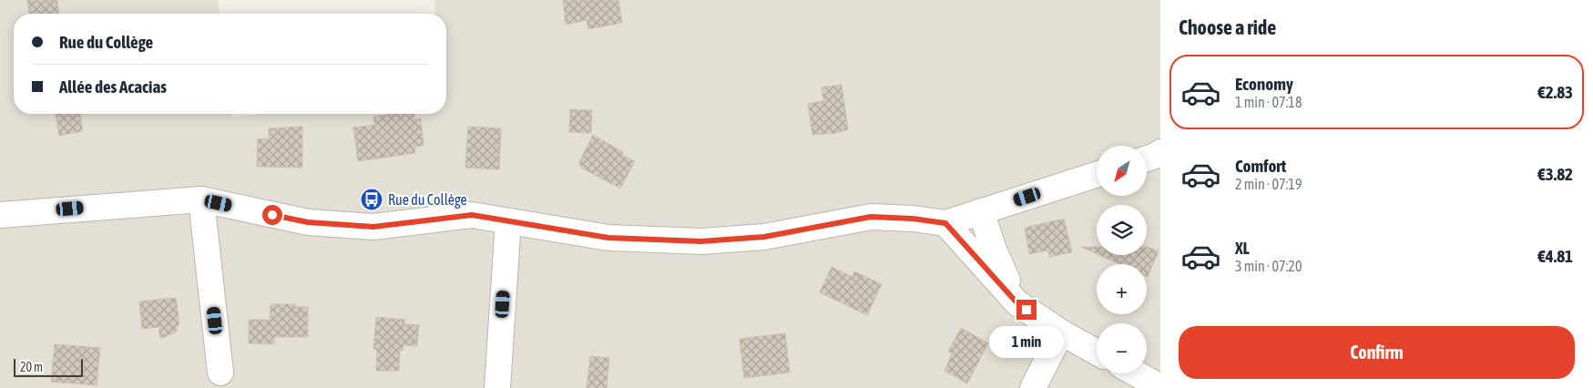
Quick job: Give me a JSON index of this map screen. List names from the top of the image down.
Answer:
{
  "places": {
    "bus stop": ["Rue du Collège"]
  },
  "scale_bar": "20 m",
  "north": "bottom left",
  "page": {
    "heading": "Choose a ride",
    "banner": ["Rue du Collège", "Allée des Acacias"],
    "list": [
      {
        "name": "Economy",
        "note": "1 min · 07:18",
        "value": "€2.83"
      },
      {
        "name": "Comfort",
        "note": "2 min · 07:19",
        "value": "€3.82"
      },
      {
        "name": "XL",
        "note": "3 min · 07:20",
        "value": "€4.81"
      }
    ],
    "map_buttons": ["+", "−"],
    "buttons": "Confirm",
    "bubble": "1 min",
    "scale": "20 m"
  }
}
